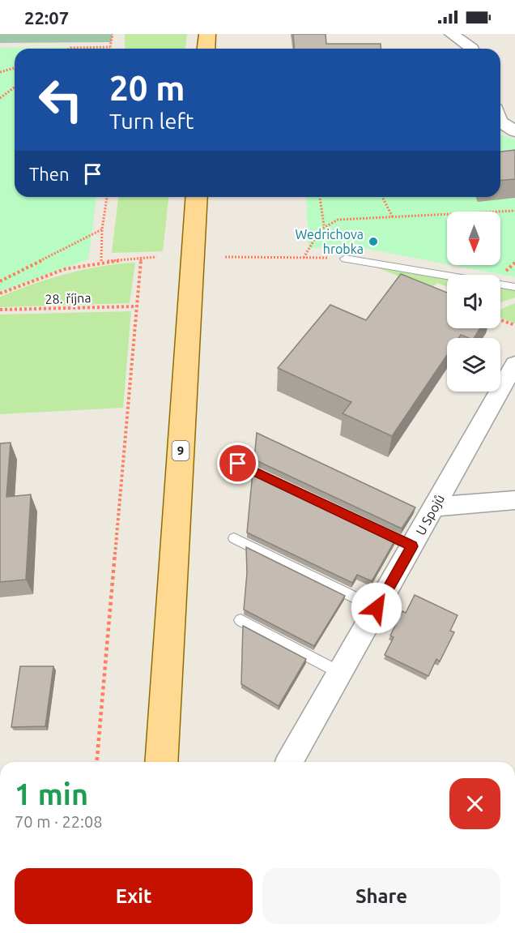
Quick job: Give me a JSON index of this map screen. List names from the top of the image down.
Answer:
{
  "streets": {
    "main road": ["9"],
    "street": ["U Spojů"],
    "path": ["28. října"]
  },
  "places": ["Wedrichova hrobka"],
  "north": "bottom",
  "page": {
    "status": "22:07",
    "turn": ["20 m", "Turn left"],
    "then": "Then",
    "heading": ["1 min", "70 m · 22:08"],
    "buttons": ["Exit", "Share"]
  }
}
